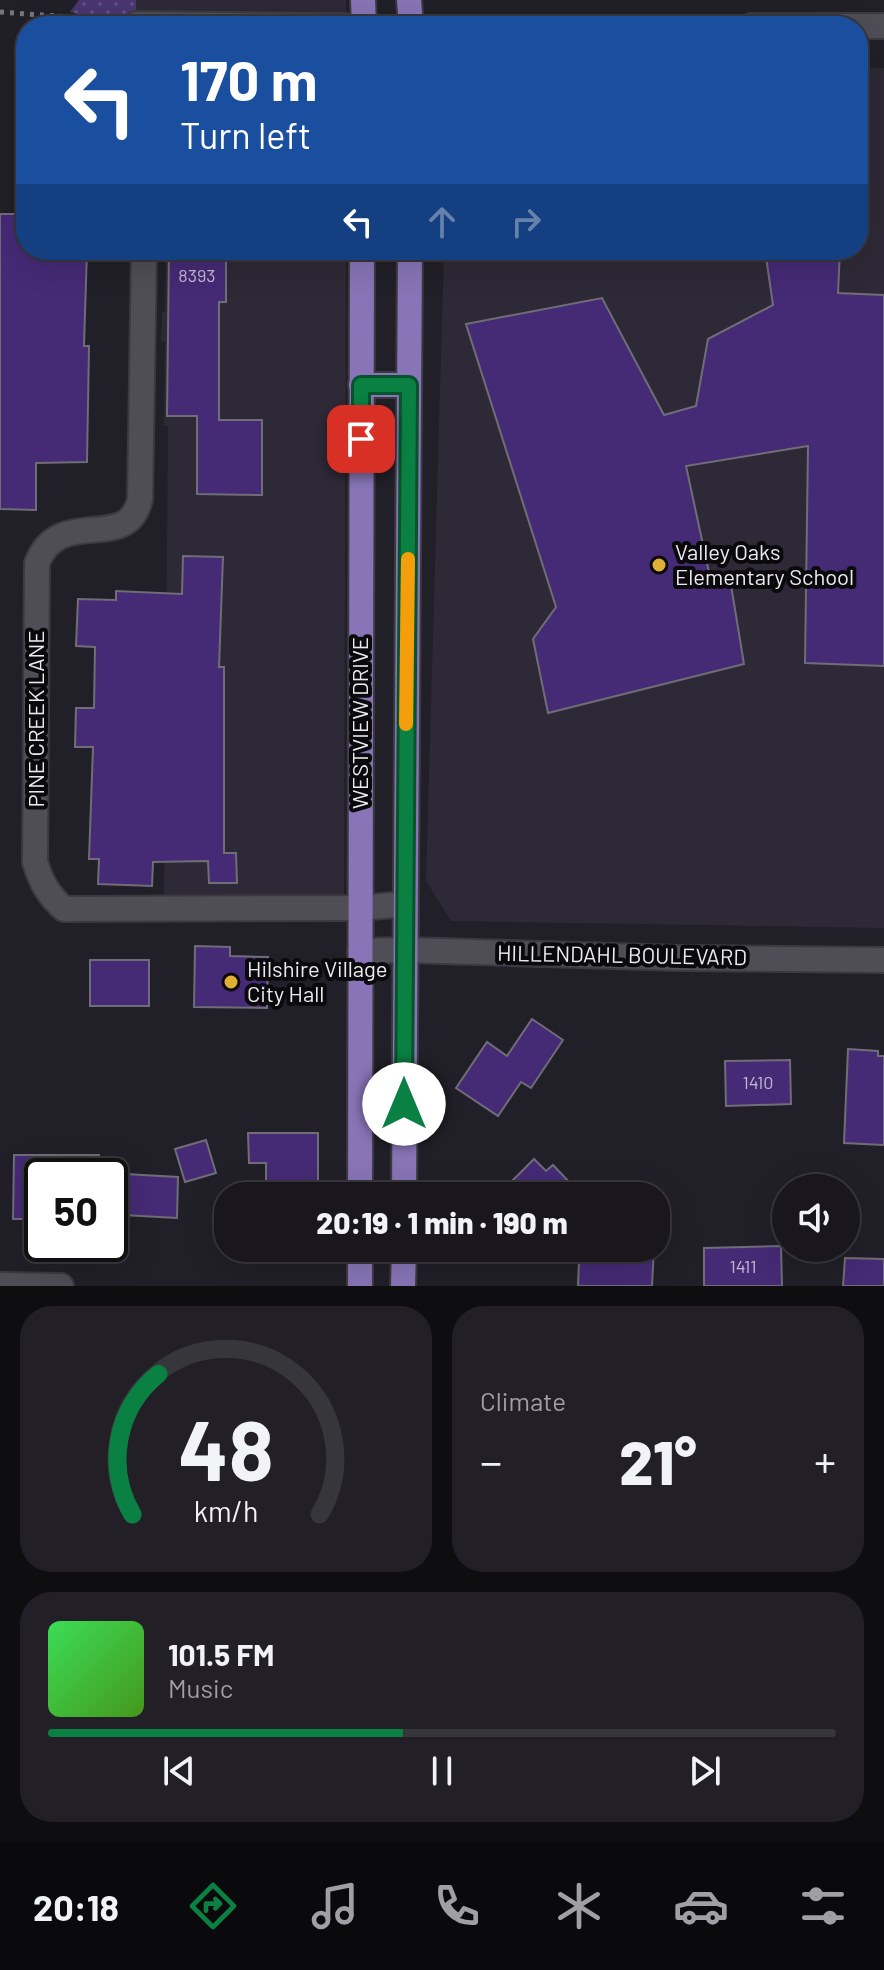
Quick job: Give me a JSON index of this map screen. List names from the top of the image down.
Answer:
{
  "streets": {
    "main road": ["WESTVIEW DRIVE"],
    "street": ["PINE CREEK LANE", "HILLENDAHL BOULEVARD"]
  },
  "crossings": [
    ["PINE CREEK LANE", "WESTVIEW DRIVE"],
    ["WESTVIEW DRIVE", "HILLENDAHL BOULEVARD"]
  ],
  "places": ["Valley Oaks Elementary School", "Hilshire Village City Hall"],
  "house_numbers": ["8393", "1410", "1411"],
  "page": {
    "turn": ["170 m", "Turn left"],
    "limit": "50",
    "trip": "20:19 · 1 min · 190 m",
    "tile": "Climate",
    "heat": ["−", "21°", "+"],
    "song": ["101.5 FM", "Music"],
    "tabs": "20:18",
    "gauge": ["48", "km/h"]
  }
}
